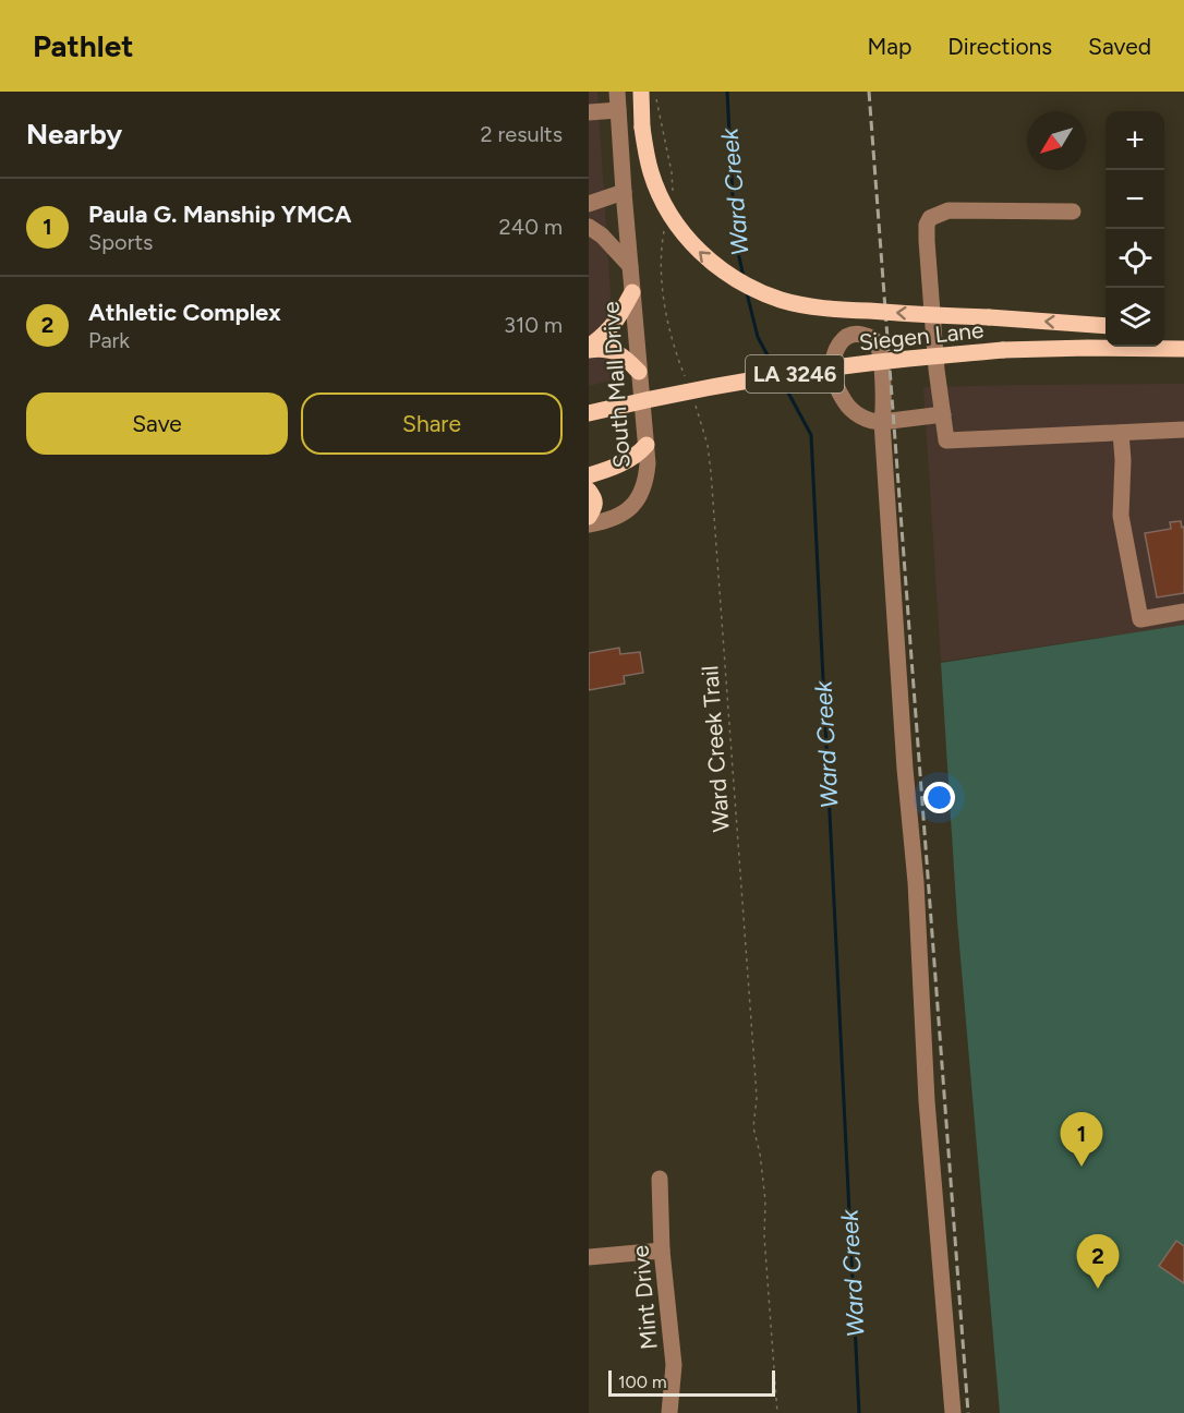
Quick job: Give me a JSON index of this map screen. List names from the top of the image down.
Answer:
{
  "streets": {
    "main road": ["Siegen Lane", "LA 3246"],
    "street": ["South Mall Drive", "Mint Drive"],
    "path": ["Ward Creek Trail"]
  },
  "water": ["Ward Creek"],
  "scale_bar": "100 m",
  "north": "bottom left",
  "page": {
    "header": "Pathlet",
    "nav": ["Map", "Directions", "Saved"],
    "heading": ["Nearby", "2 results"],
    "map_buttons": ["+", "−"],
    "list": [
      {
        "mark": "1",
        "name": "Paula G. Manship YMCA",
        "note": "Sports",
        "value": "240 m"
      },
      {
        "mark": "2",
        "name": "Athletic Complex",
        "note": "Park",
        "value": "310 m"
      }
    ],
    "buttons": ["Save", "Share"],
    "pins": ["1", "2"],
    "scale": "100 m"
  }
}
